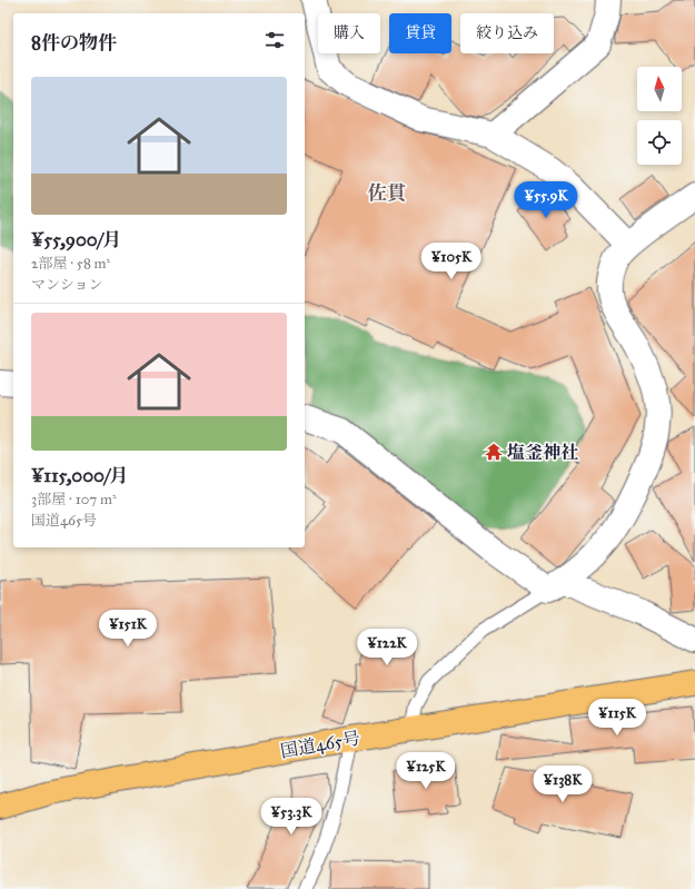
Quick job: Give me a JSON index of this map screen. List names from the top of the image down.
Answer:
{
  "streets": {
    "highway": ["国道465号"]
  },
  "districts": ["佐貫"],
  "places": {
    "temple": ["塩釜神社"]
  },
  "north": "top",
  "page": {
    "chip": ["購入", "賃貸", "絞り込み"],
    "heading": "8件の物件",
    "list": [
      {
        "name": "¥55,900/月",
        "note": "2部屋 · 58 m² · マンション"
      },
      {
        "name": "¥115,000/月",
        "note": "3部屋 · 107 m² · 国道465号"
      }
    ],
    "price": [
      "¥55.9K",
      "¥105K",
      "¥151K",
      "¥122K",
      "¥115K",
      "¥125K",
      "¥138K",
      "¥53.3K"
    ]
  }
}
